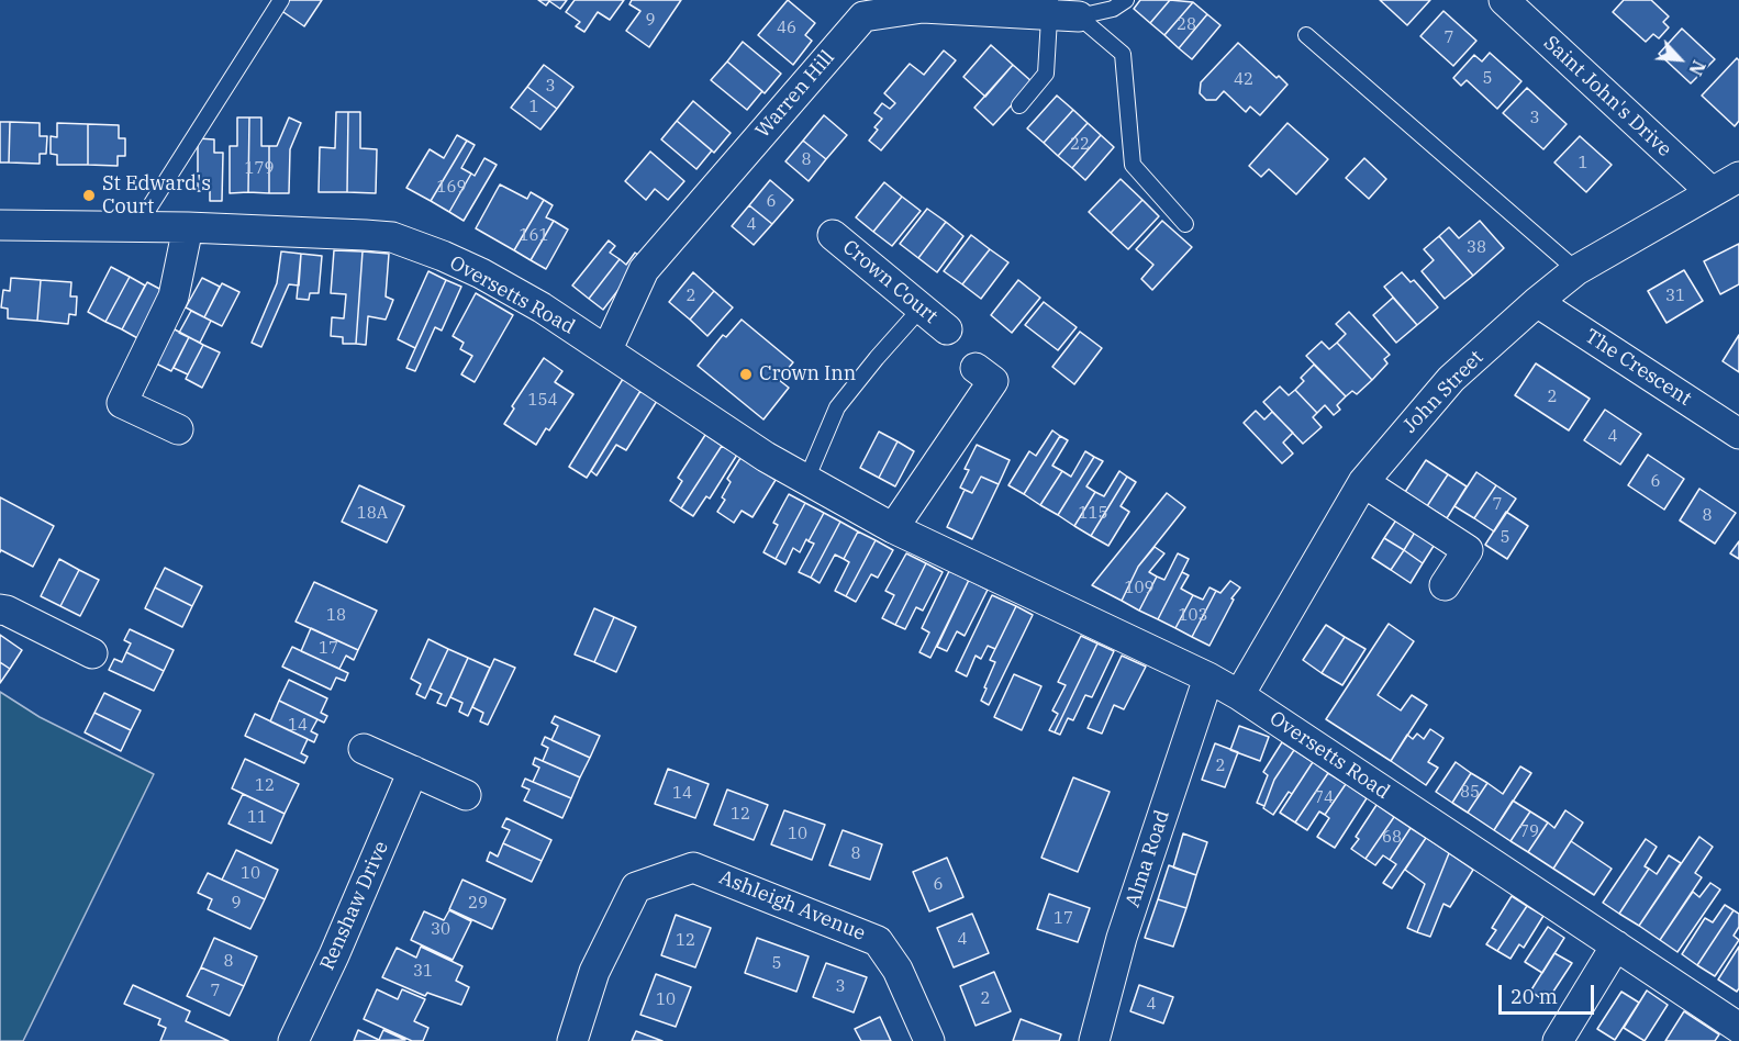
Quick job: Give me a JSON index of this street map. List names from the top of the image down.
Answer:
{
  "streets": {
    "street": [
      "Warren Hill",
      "Saint John's Drive",
      "Crown Court",
      "Oversetts Road",
      "The Crescent",
      "John Street",
      "Alma Road",
      "Renshaw Drive",
      "Ashleigh Avenue"
    ]
  },
  "crossings": [
    ["Warren Hill", "Oversetts Road"],
    ["Saint John's Drive", "John Street"],
    ["Oversetts Road", "John Street"],
    ["Oversetts Road", "Alma Road"],
    ["The Crescent", "John Street"]
  ],
  "places": ["St Edward's Court", "Crown Inn"],
  "house_numbers": [
    "9",
    "28",
    "46",
    "7",
    "5",
    "42",
    "3",
    "1",
    "3",
    "22",
    "8",
    "1",
    "179",
    "169",
    "6",
    "4",
    "161",
    "38",
    "2",
    "31",
    "2",
    "154",
    "4",
    "6",
    "7",
    "18A",
    "115",
    "8",
    "5",
    "109",
    "18",
    "103",
    "17",
    "14",
    "2",
    "12",
    "85",
    "14",
    "74",
    "12",
    "11",
    "79",
    "10",
    "68",
    "8",
    "10",
    "6",
    "9",
    "29",
    "17",
    "30",
    "4",
    "12",
    "8",
    "5",
    "31",
    "3",
    "7",
    "2",
    "10",
    "4"
  ],
  "scale_bar": "20 m",
  "north": "bottom right"
}
